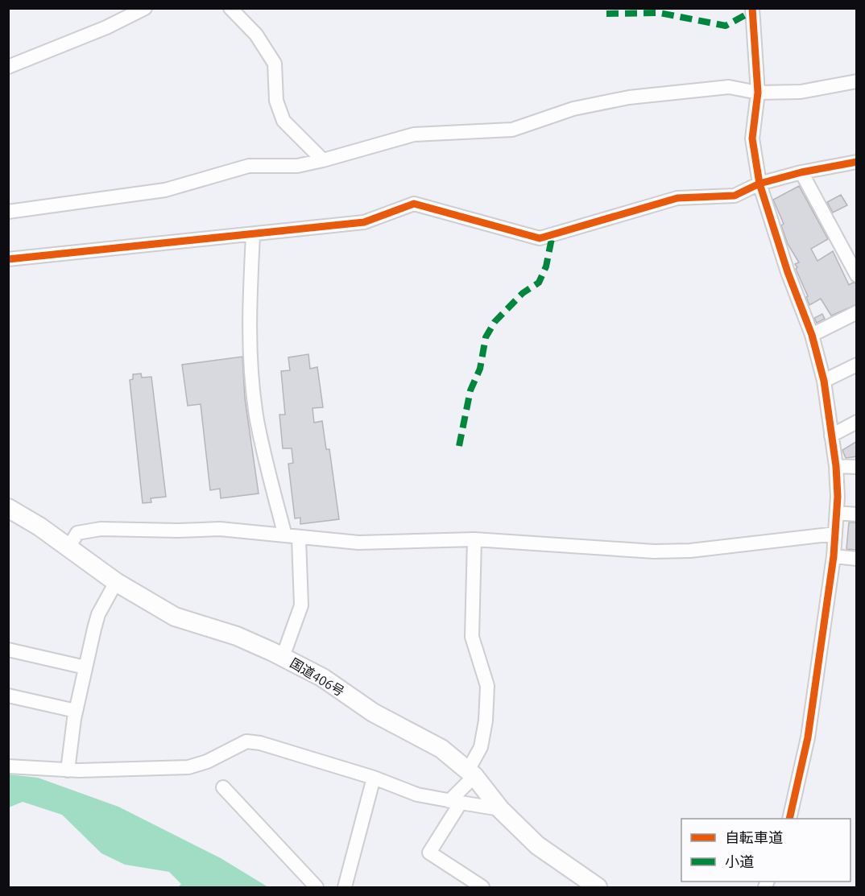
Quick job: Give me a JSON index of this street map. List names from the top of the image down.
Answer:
{
  "streets": {
    "highway": ["国道406号"]
  },
  "legend": ["自転車道", "小道"]
}
